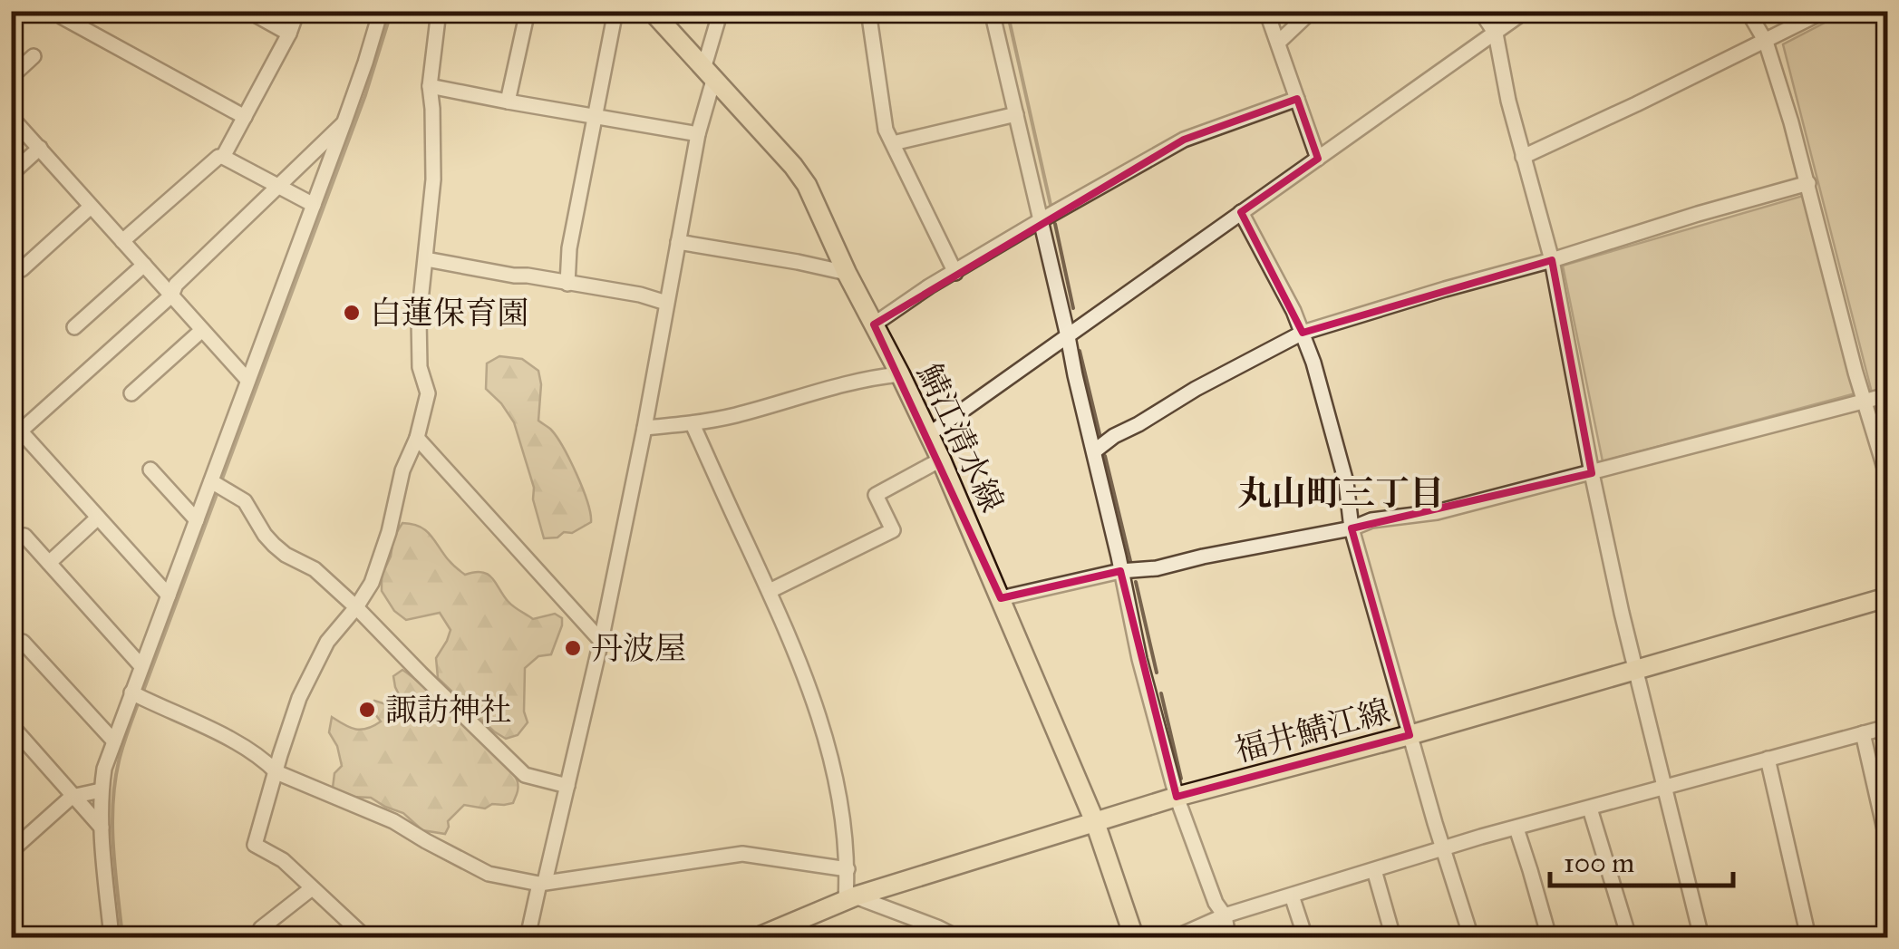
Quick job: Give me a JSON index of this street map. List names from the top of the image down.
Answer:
{
  "streets": {
    "main road": ["鯖江清水線", "福井鯖江線"]
  },
  "crossings": [
    ["鯖江清水線", "福井鯖江線"]
  ],
  "districts": ["丸山町三丁目"],
  "places": ["白蓮保育園", "丹波屋", "諏訪神社"],
  "scale_bar": "100 m"
}
